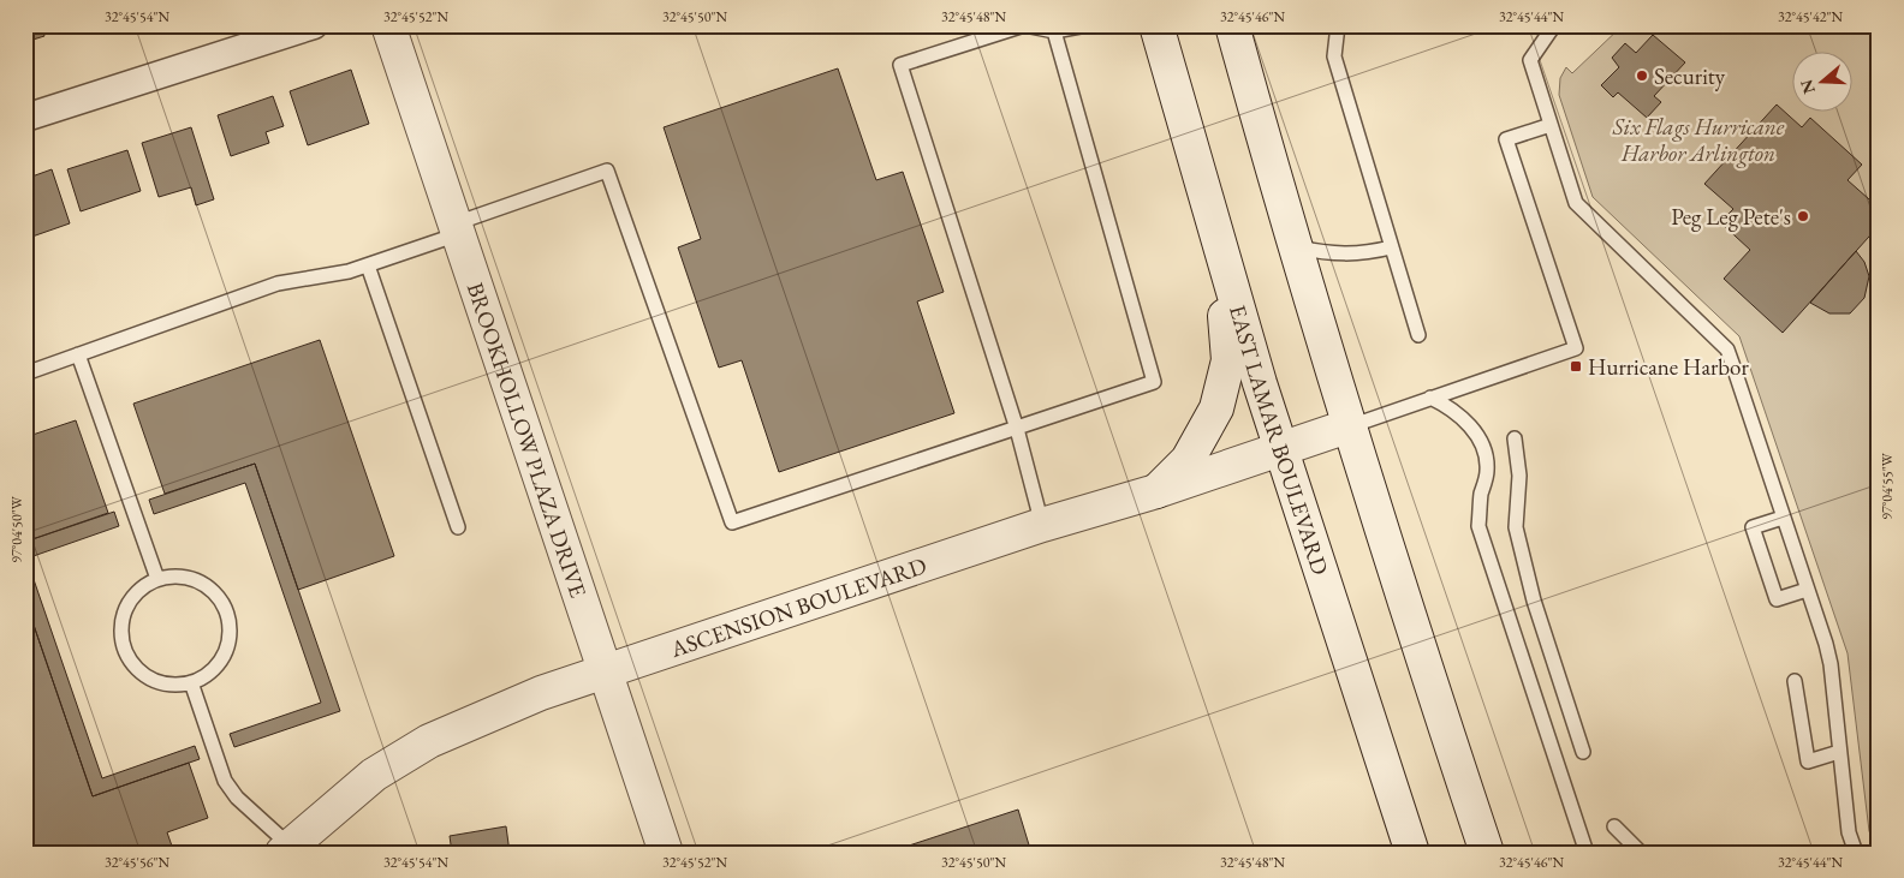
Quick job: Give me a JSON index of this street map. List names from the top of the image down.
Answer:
{
  "streets": {
    "street": ["BROOKHOLLOW PLAZA DRIVE", "EAST LAMAR BOULEVARD", "ASCENSION BOULEVARD"]
  },
  "crossings": [
    ["BROOKHOLLOW PLAZA DRIVE", "ASCENSION BOULEVARD"],
    ["EAST LAMAR BOULEVARD", "ASCENSION BOULEVARD"]
  ],
  "parks": ["Six Flags Hurricane Harbor Arlington"],
  "places": {
    "other": ["Security", "Peg Leg Pete's"],
    "transit": ["Hurricane Harbor"]
  },
  "north": "left",
  "coordinates": [
    "32°45'54\"N",
    "32°45'52\"N",
    "32°45'50\"N",
    "32°45'48\"N",
    "32°45'46\"N",
    "32°45'44\"N",
    "32°45'42\"N",
    "97°04'55\"W",
    "97°04'50\"W",
    "32°45'56\"N"
  ]
}
